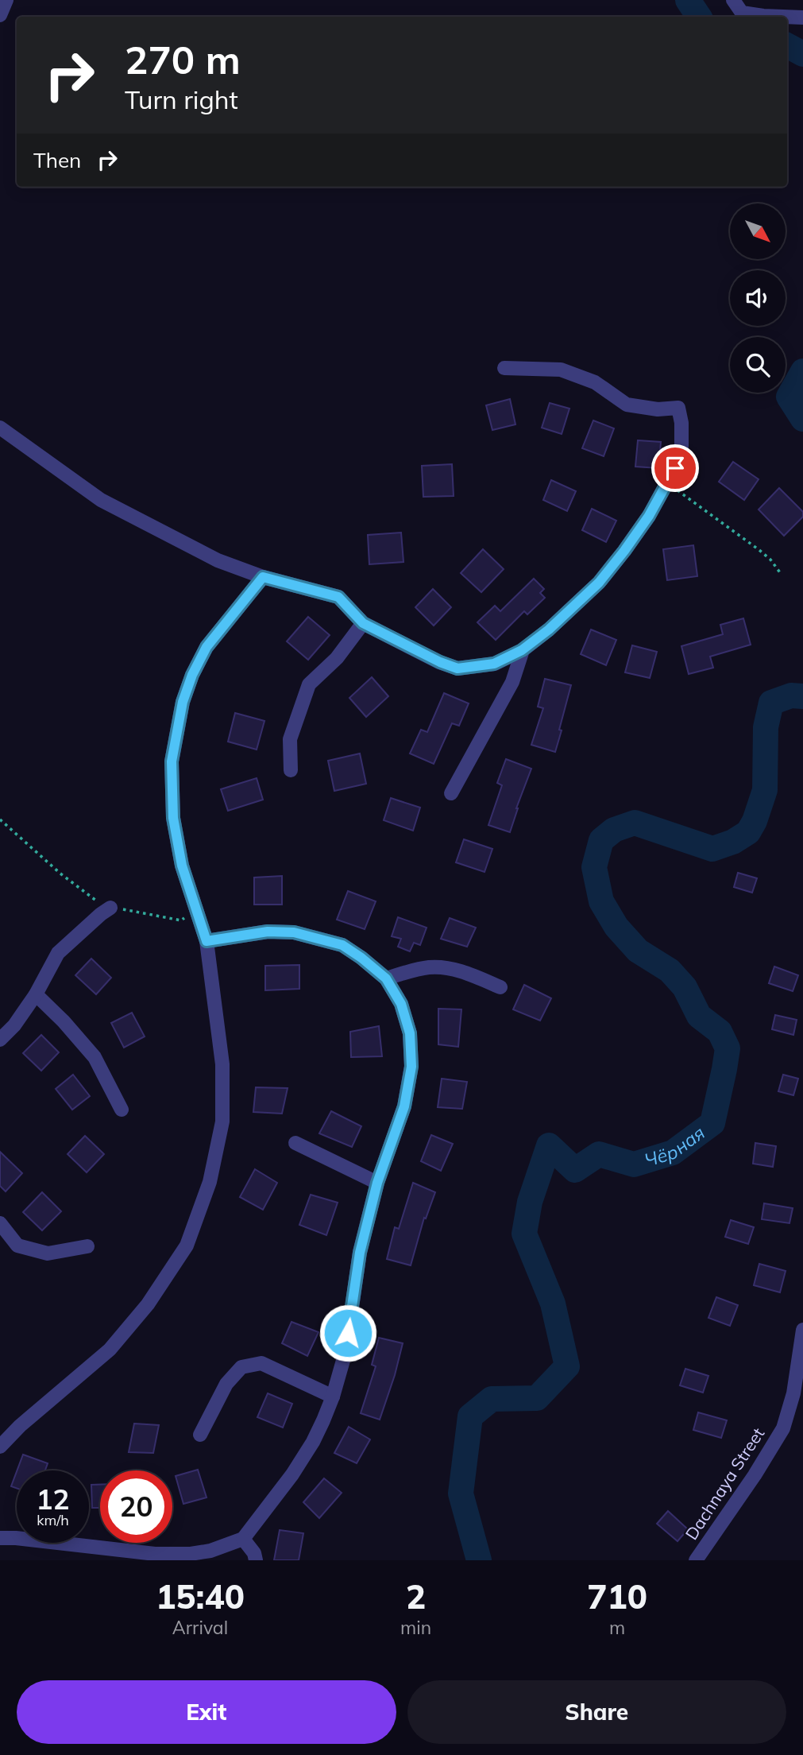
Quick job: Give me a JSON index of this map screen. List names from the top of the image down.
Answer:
{
  "streets": {
    "street": ["Dachnaya Street"]
  },
  "water": ["Чёрная"],
  "north": "bottom right",
  "page": {
    "turn": ["270 m", "Turn right"],
    "then": "Then",
    "speed": "12 km/h",
    "limit": "20",
    "eta": [
      "15:40",
      "Arrival",
      "2",
      "min",
      "710",
      "m"
    ],
    "buttons": ["Exit", "Share"]
  }
}
